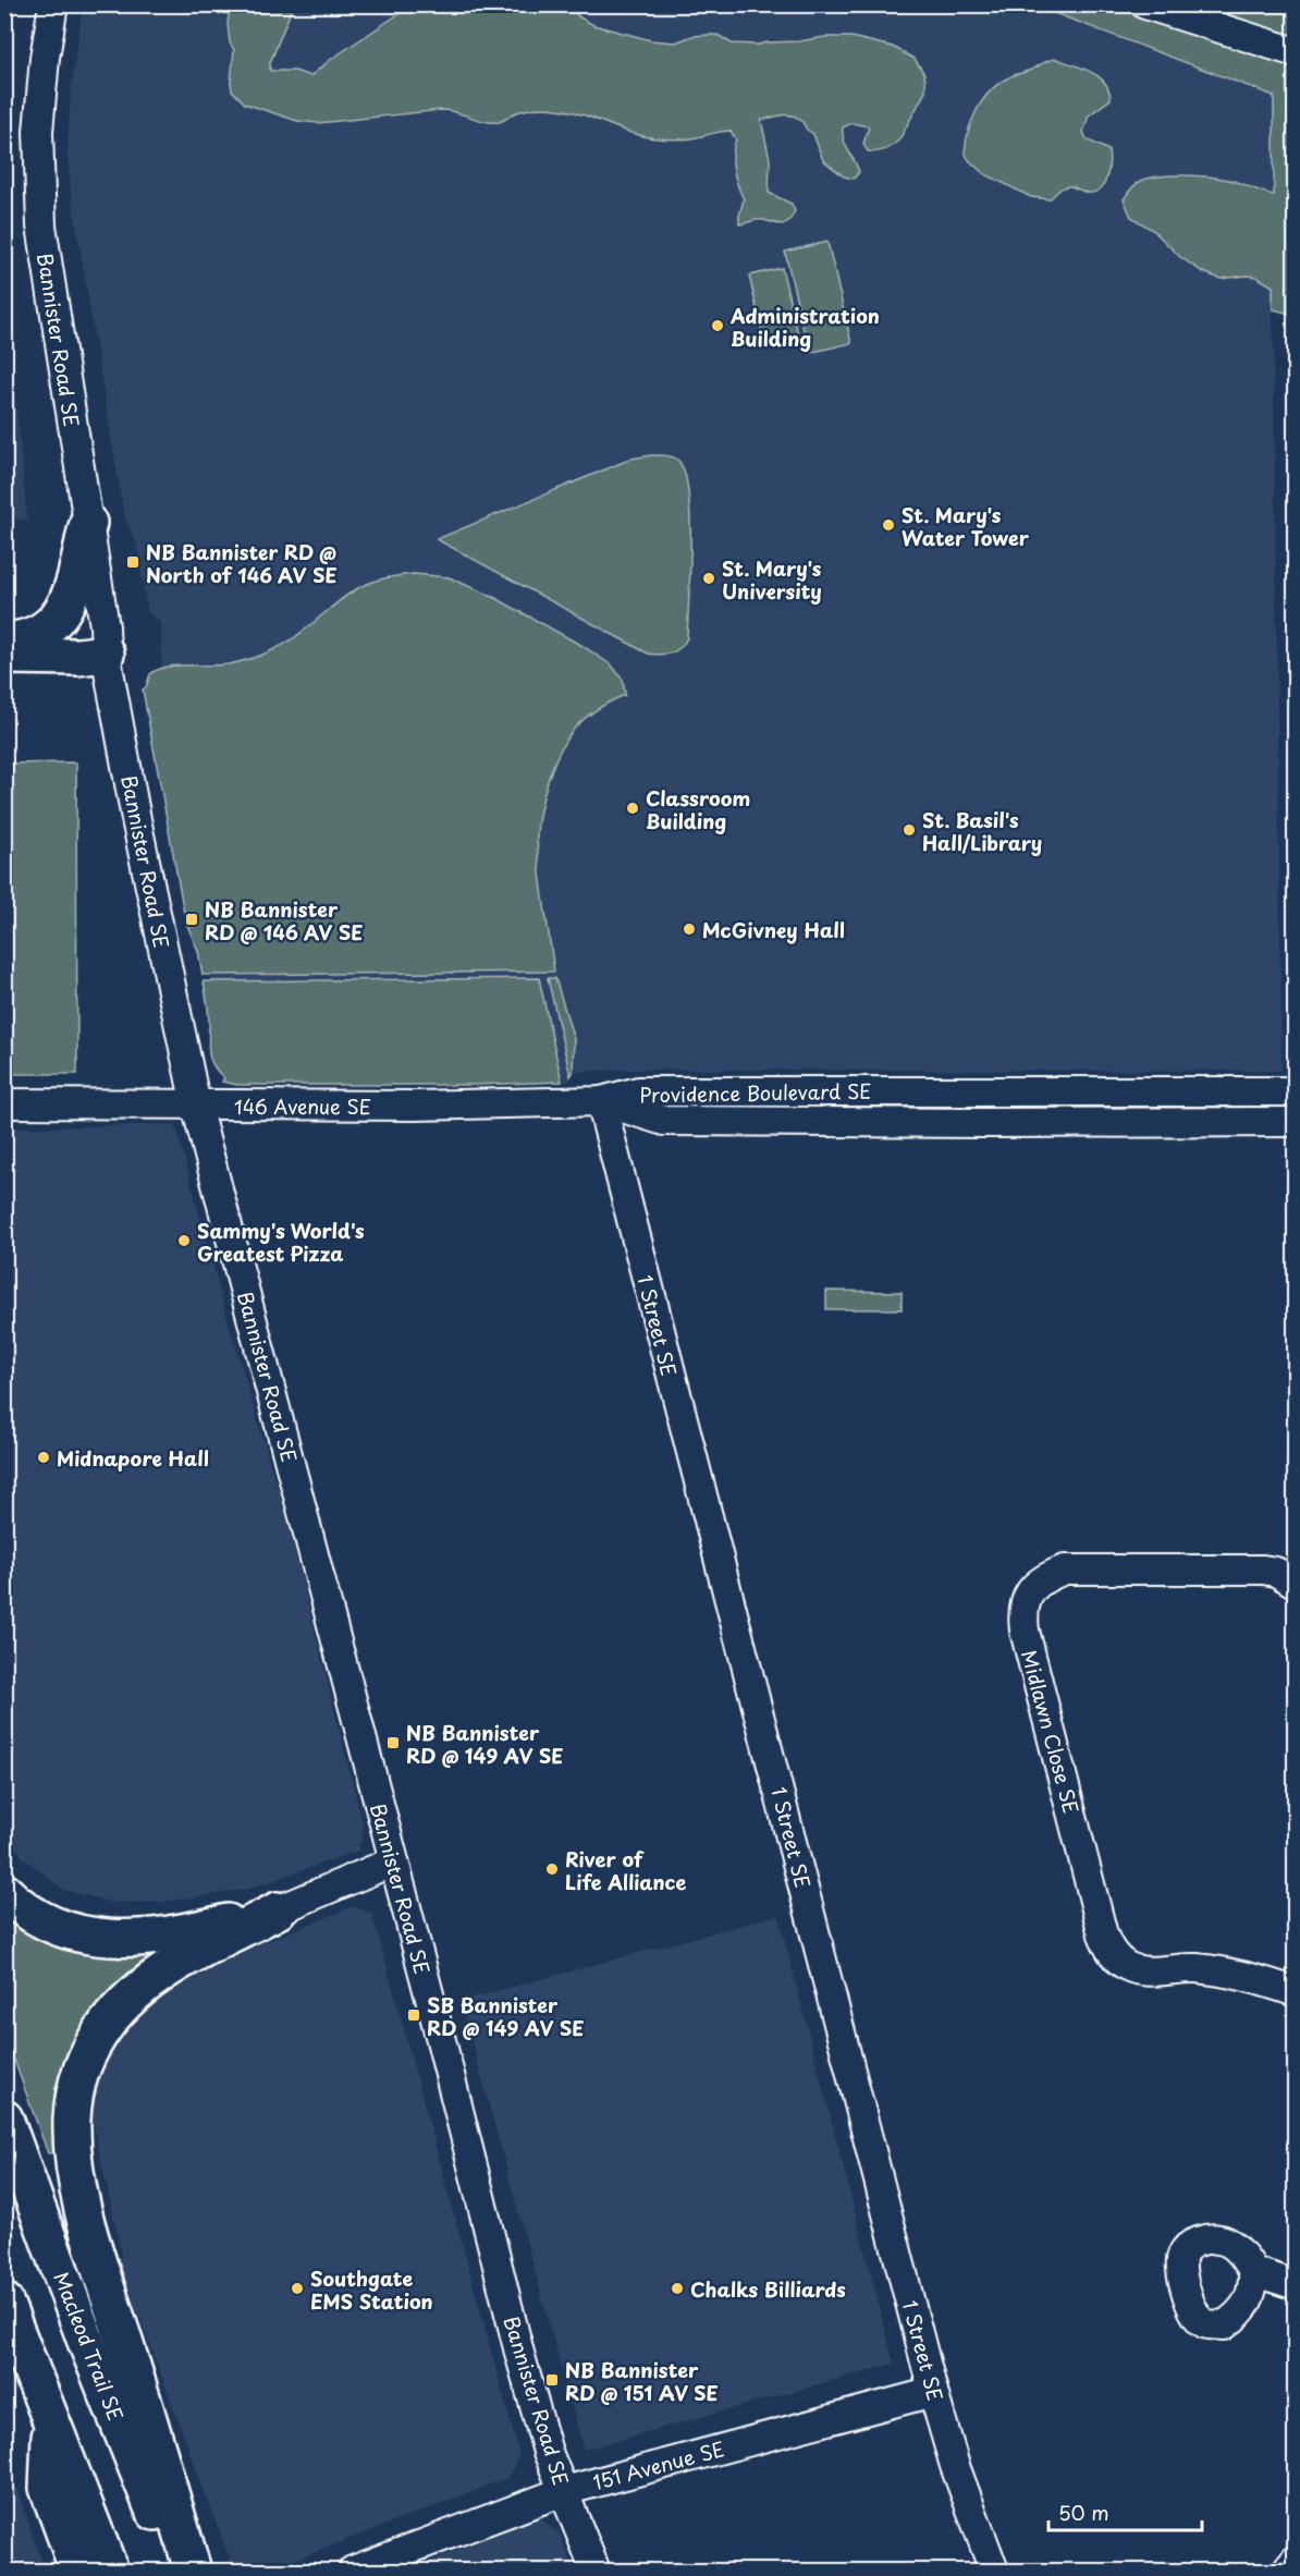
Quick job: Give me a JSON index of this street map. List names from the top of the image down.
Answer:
{
  "streets": {
    "highway": ["Macleod Trail SE"],
    "street": [
      "Bannister Road SE",
      "Providence Boulevard SE",
      "146 Avenue SE",
      "1 Street SE",
      "Midlawn Close SE",
      "151 Avenue SE"
    ]
  },
  "crossings": [
    ["Bannister Road SE", "146 Avenue SE"],
    ["Bannister Road SE", "151 Avenue SE"],
    ["Providence Boulevard SE", "146 Avenue SE"],
    ["Providence Boulevard SE", "1 Street SE"],
    ["146 Avenue SE", "1 Street SE"],
    ["1 Street SE", "151 Avenue SE"]
  ],
  "places": {
    "other": [
      "Administration Building",
      "St. Mary's Water Tower",
      "St. Mary's University",
      "Classroom Building",
      "St. Basil's Hall/Library",
      "McGivney Hall",
      "Sammy's World's Greatest Pizza",
      "Midnapore Hall",
      "River of Life Alliance",
      "Southgate EMS Station",
      "Chalks Billiards"
    ],
    "transit": [
      "NB Bannister RD @ North of 146 AV SE",
      "NB Bannister RD @ 146 AV SE",
      "NB Bannister RD @ 149 AV SE",
      "SB Bannister RD @ 149 AV SE",
      "NB Bannister RD @ 151 AV SE"
    ]
  },
  "scale_bar": "50 m"
}
